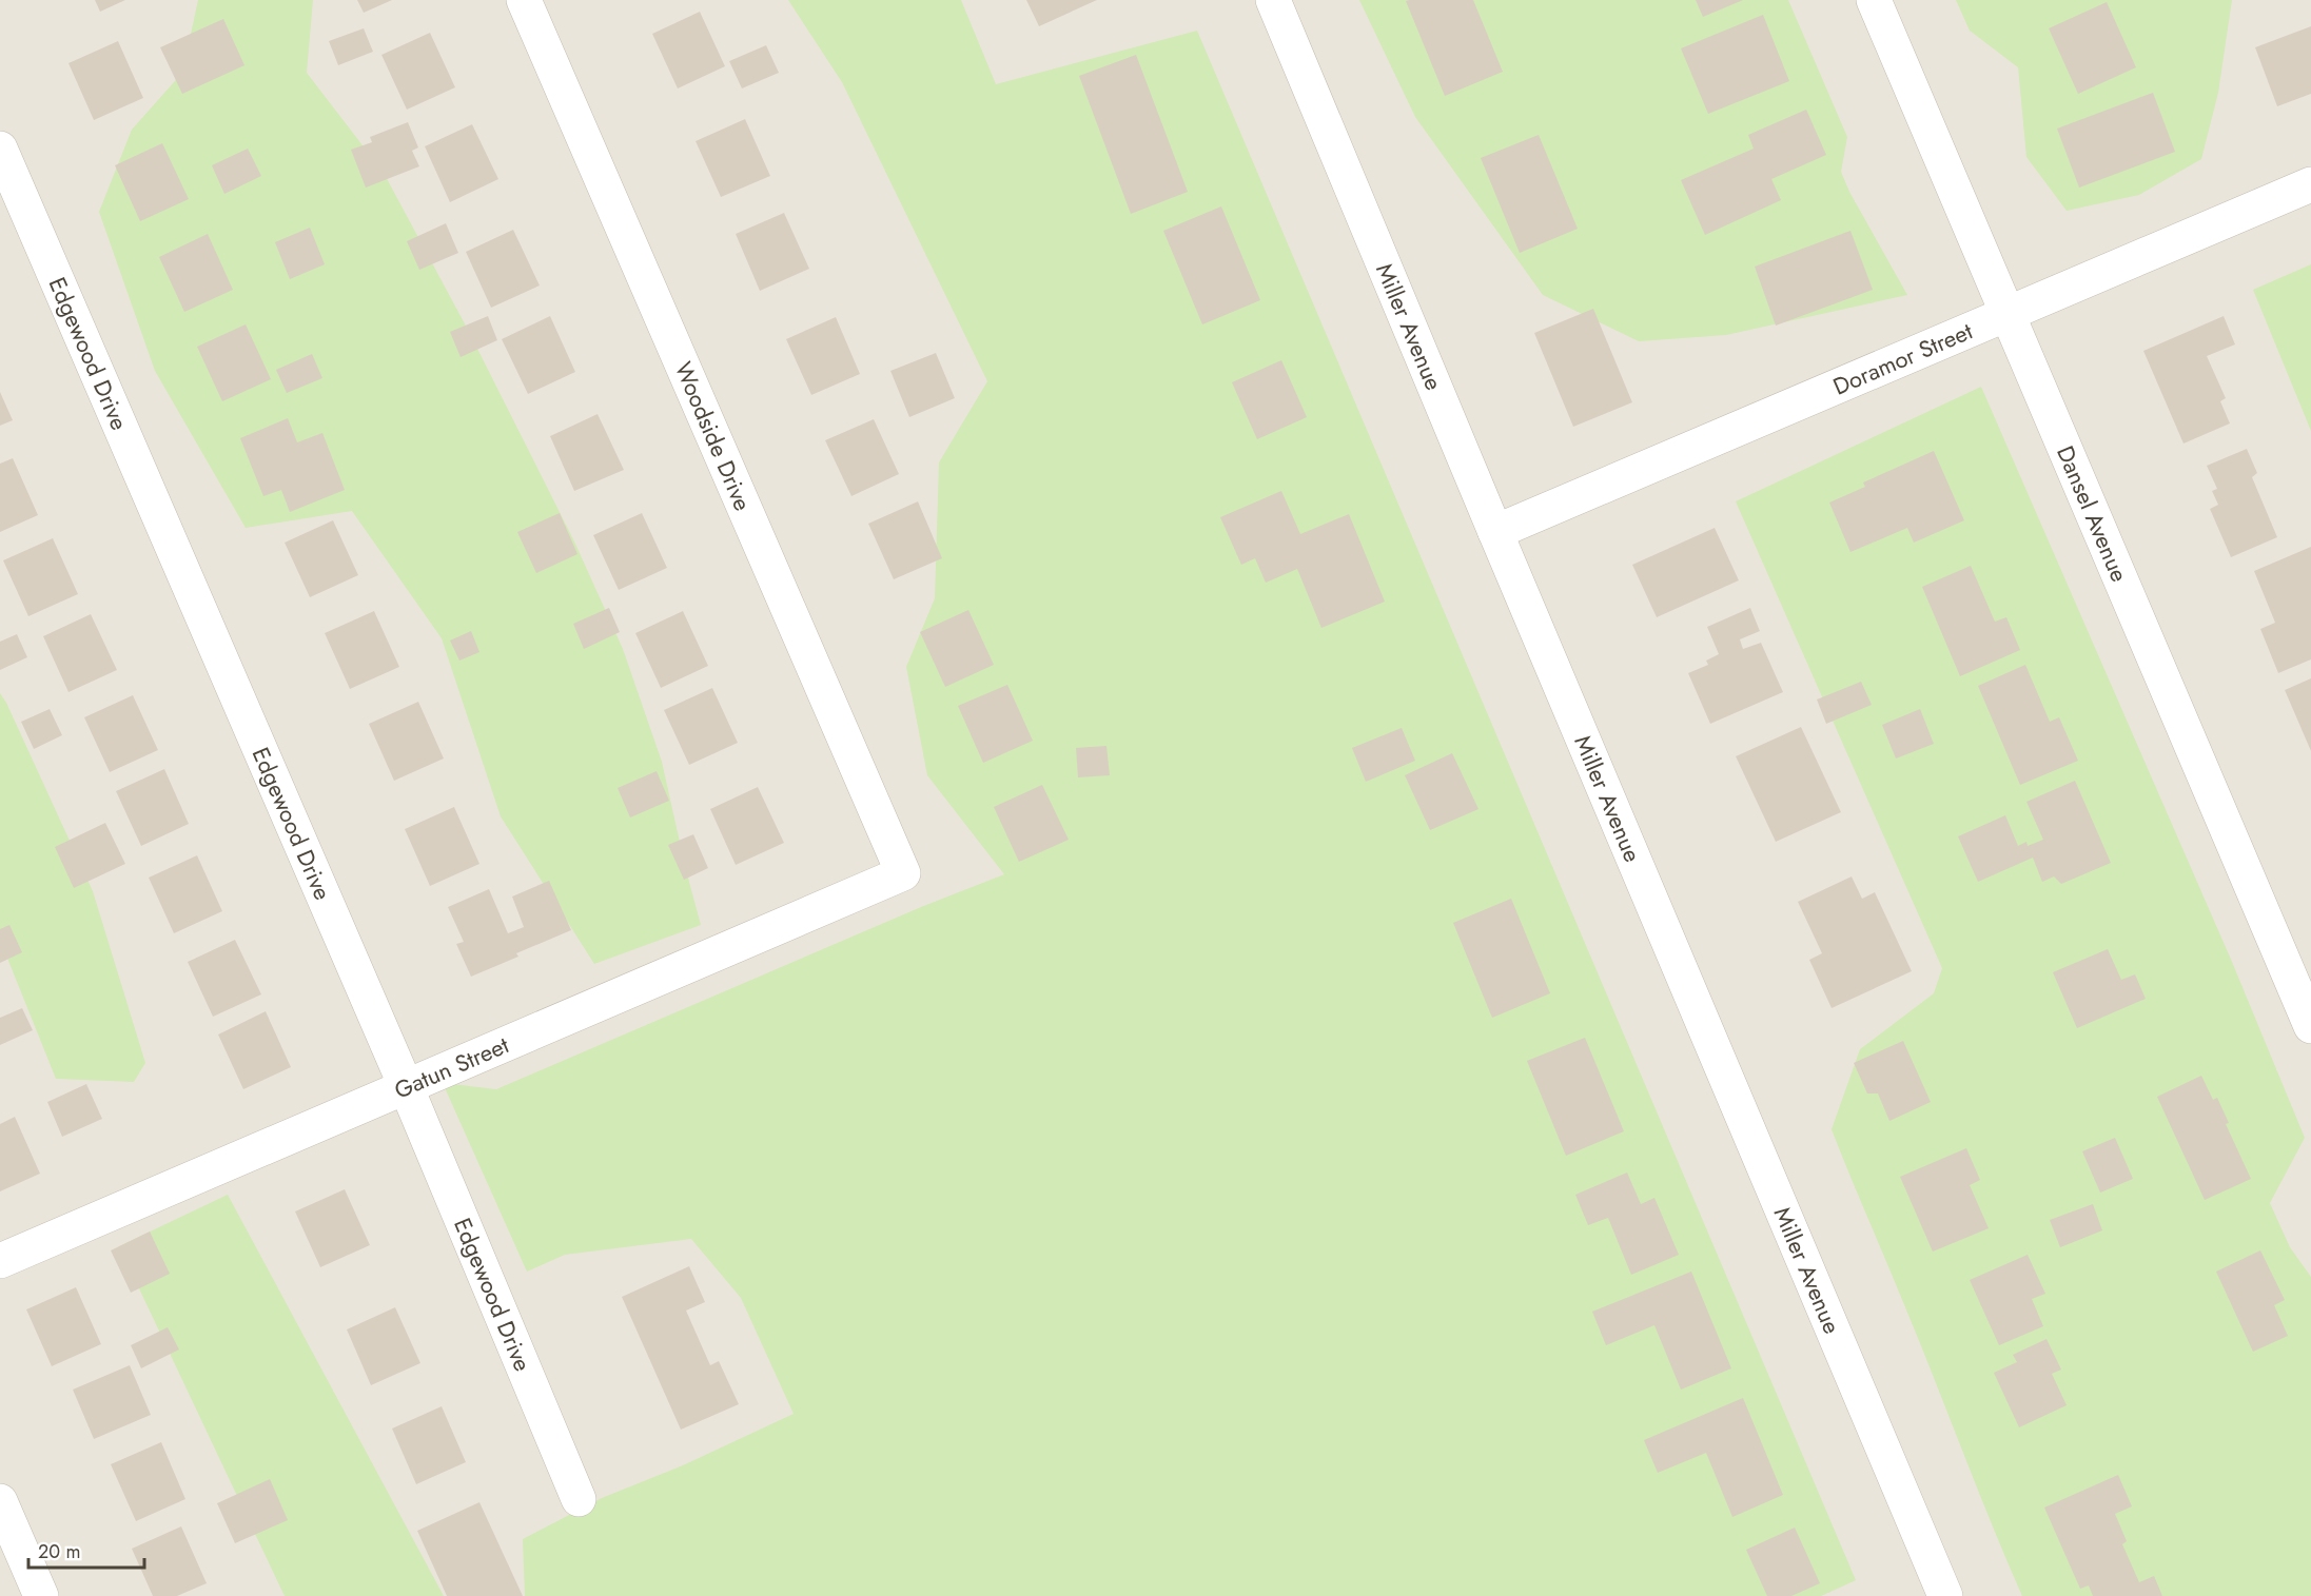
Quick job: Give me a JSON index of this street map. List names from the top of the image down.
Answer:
{
  "streets": {
    "street": [
      "Miller Avenue",
      "Edgewood Drive",
      "Doramor Street",
      "Woodside Drive",
      "Dansel Avenue",
      "Gatun Street"
    ]
  },
  "crossings": [
    ["Miller Avenue", "Doramor Street"],
    ["Edgewood Drive", "Gatun Street"],
    ["Doramor Street", "Dansel Avenue"],
    ["Woodside Drive", "Gatun Street"]
  ],
  "scale_bar": "20 m"
}
